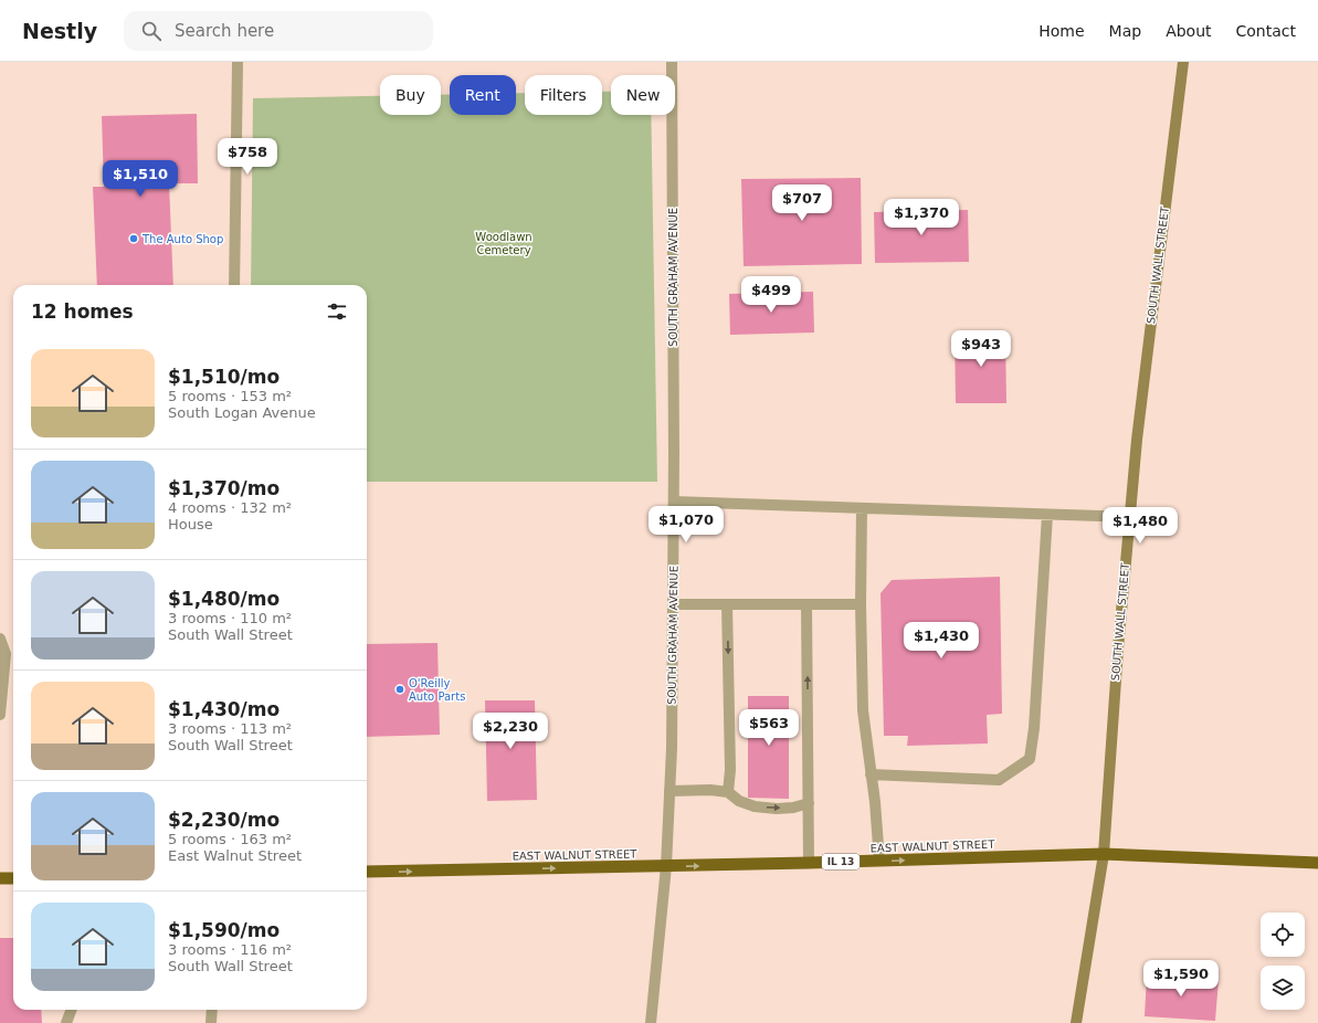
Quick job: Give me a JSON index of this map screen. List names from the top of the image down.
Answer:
{
  "streets": {
    "highway": ["EAST WALNUT STREET", "IL 13"],
    "main road": ["SOUTH WALL STREET"],
    "street": ["SOUTH GRAHAM AVENUE"]
  },
  "crossings": [
    ["SOUTH WALL STREET", "EAST WALNUT STREET"],
    ["SOUTH GRAHAM AVENUE", "EAST WALNUT STREET"]
  ],
  "one_way": ["EAST WALNUT STREET"],
  "parks": ["Woodlawn Cemetery"],
  "places": ["The Auto Shop", "O'Reilly Auto Parts"],
  "page": {
    "header": "Nestly",
    "search": "Search here",
    "nav": [
      "Home",
      "Map",
      "About",
      "Contact"
    ],
    "chip": [
      "Buy",
      "Rent",
      "Filters",
      "New"
    ],
    "price": [
      "$758",
      "$1,510",
      "$707",
      "$1,370",
      "$499",
      "$943",
      "$1,070",
      "$1,480",
      "$1,430",
      "$563",
      "$2,230",
      "$1,590"
    ],
    "heading": "12 homes",
    "list": [
      {
        "name": "$1,510/mo",
        "note": "5 rooms · 153 m² · South Logan Avenue"
      },
      {
        "name": "$1,370/mo",
        "note": "4 rooms · 132 m² · House"
      },
      {
        "name": "$1,480/mo",
        "note": "3 rooms · 110 m² · South Wall Street"
      },
      {
        "name": "$1,430/mo",
        "note": "3 rooms · 113 m² · South Wall Street"
      },
      {
        "name": "$2,230/mo",
        "note": "5 rooms · 163 m² · East Walnut Street"
      },
      {
        "name": "$1,590/mo",
        "note": "3 rooms · 116 m² · South Wall Street"
      }
    ]
  }
}
